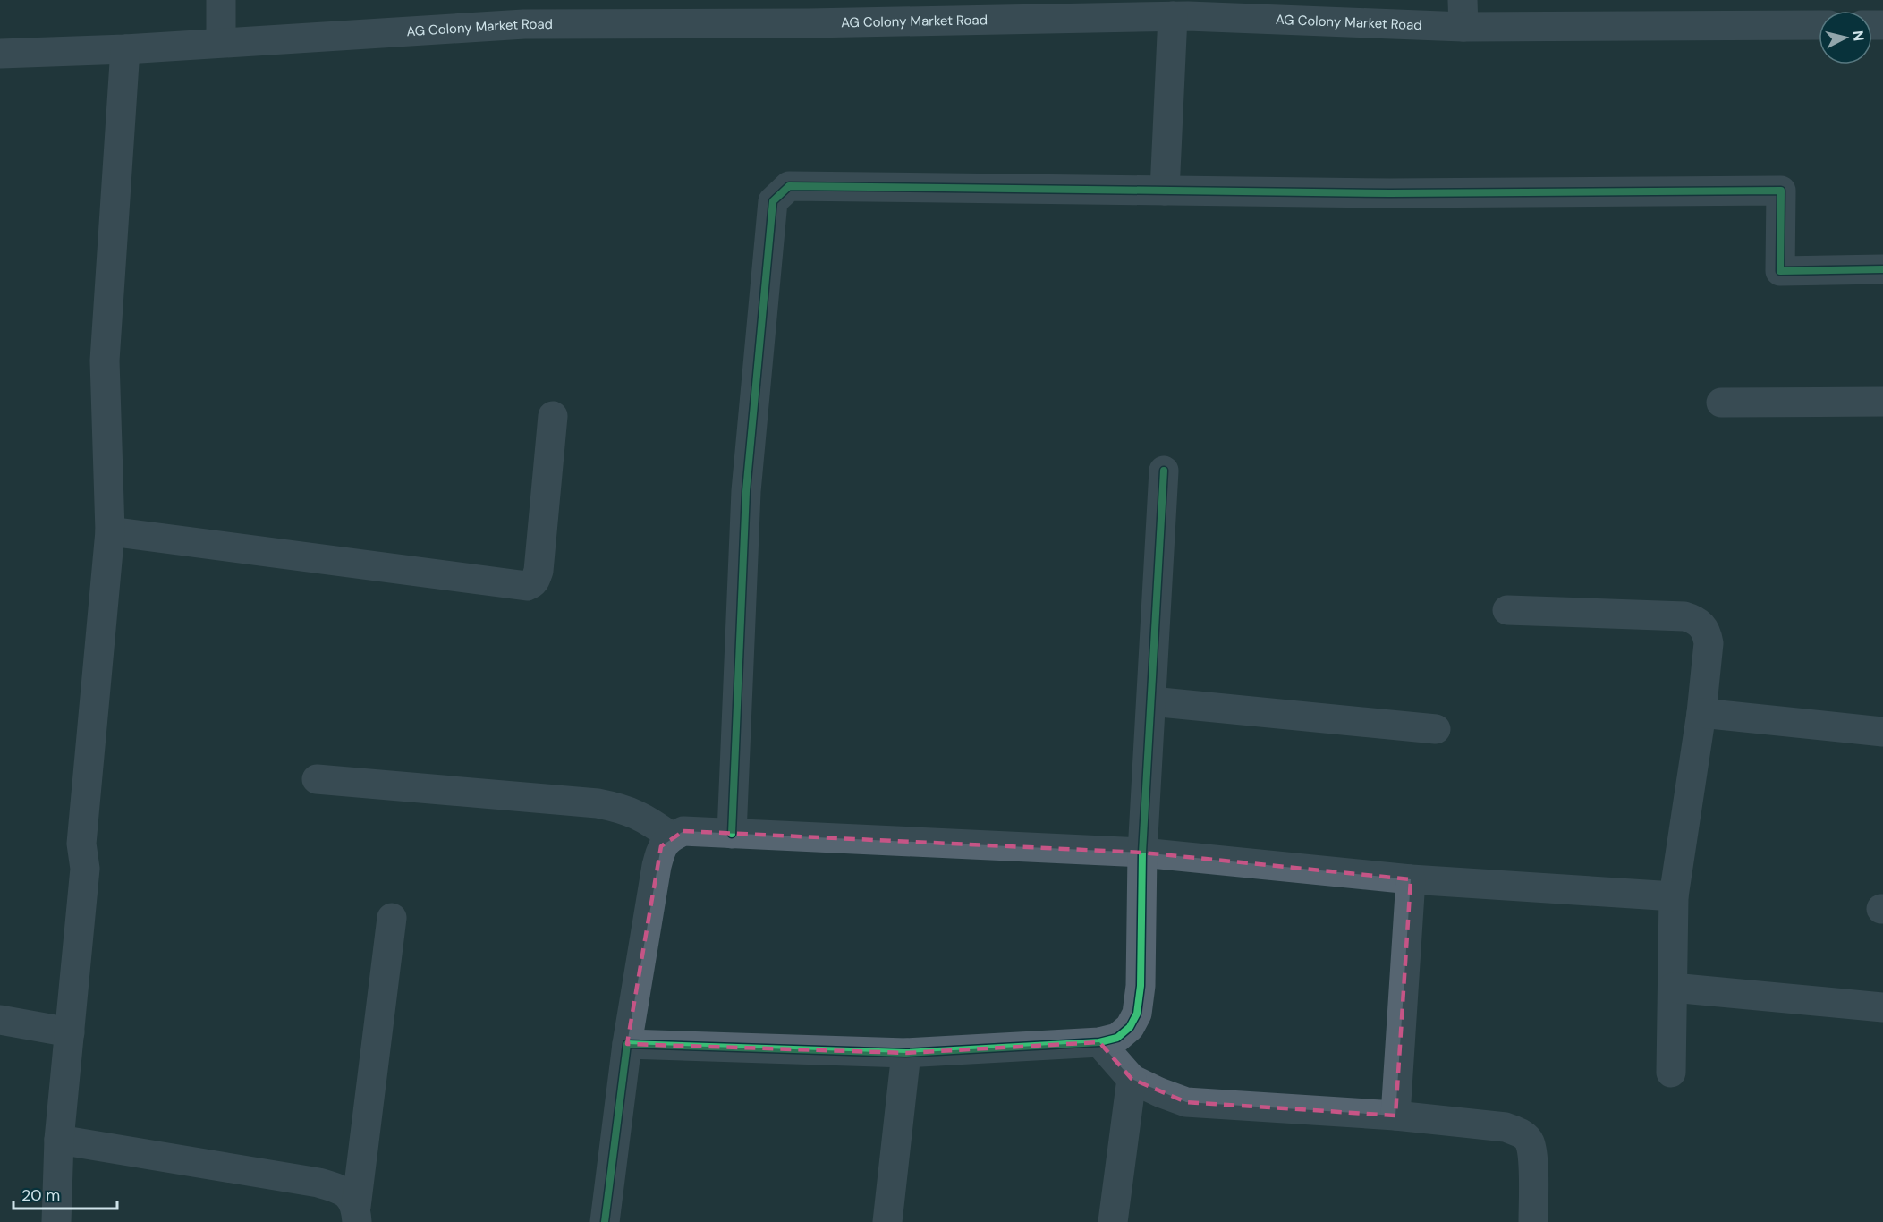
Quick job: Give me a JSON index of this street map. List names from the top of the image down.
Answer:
{
  "streets": {
    "street": ["AG Colony Market Road"]
  },
  "scale_bar": "20 m",
  "north": "right"
}
